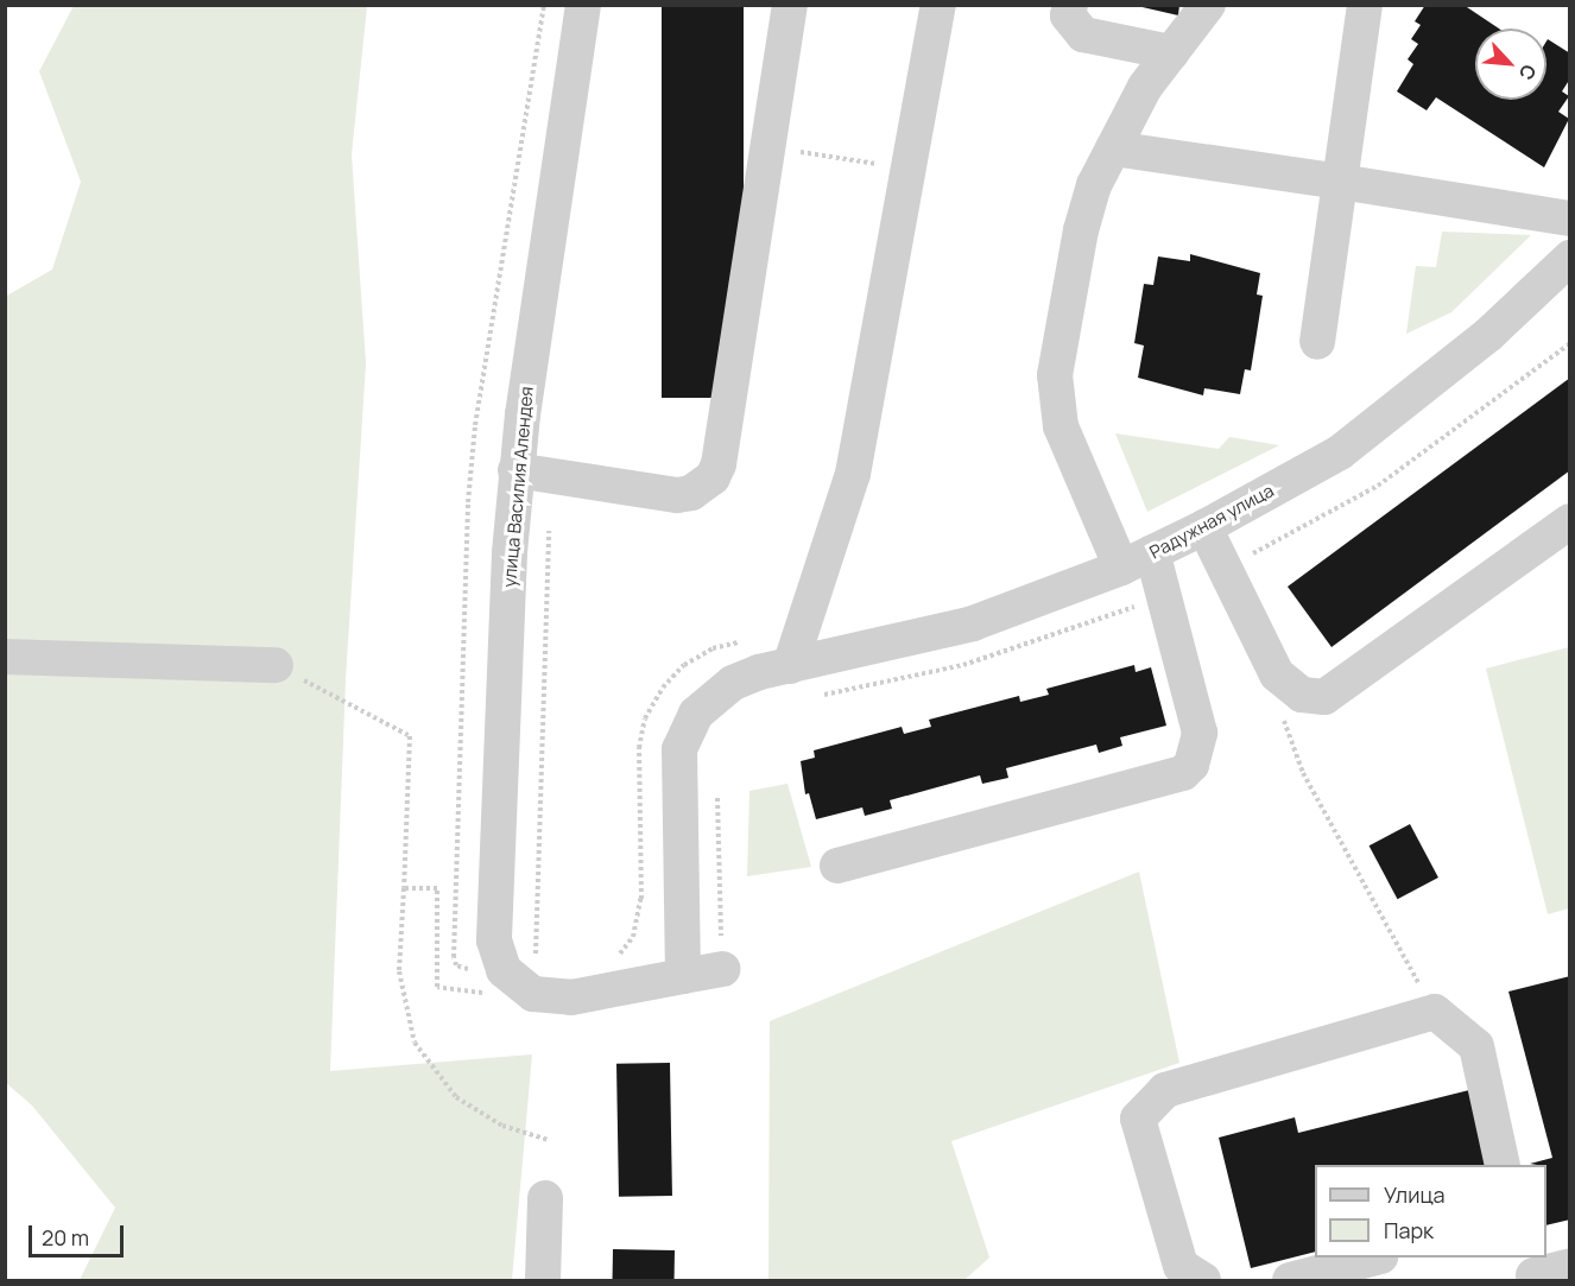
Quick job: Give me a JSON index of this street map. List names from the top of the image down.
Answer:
{
  "streets": {
    "street": ["улица Василия Алендея", "Радужная улица"]
  },
  "legend": ["Улица", "Парк"],
  "scale_bar": "20 m",
  "north": "bottom right"
}
